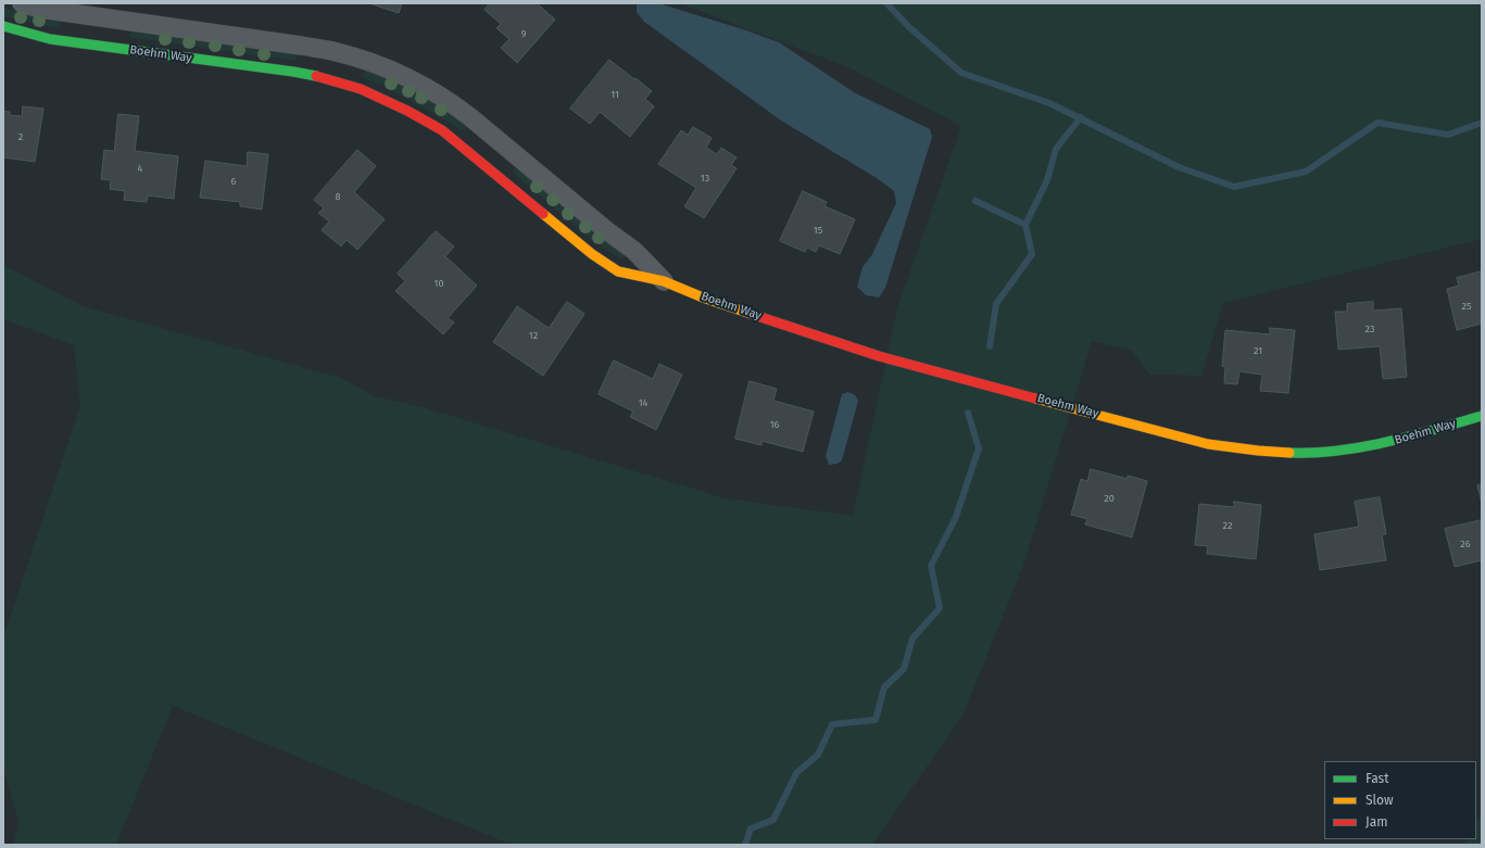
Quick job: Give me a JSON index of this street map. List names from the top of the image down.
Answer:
{
  "streets": {
    "street": ["Boehm Way"]
  },
  "house_numbers": [
    "9",
    "11",
    "2",
    "4",
    "13",
    "6",
    "8",
    "15",
    "10",
    "25",
    "23",
    "12",
    "21",
    "14",
    "16",
    "20",
    "22",
    "26"
  ],
  "legend": ["Fast", "Slow", "Jam"]
}
